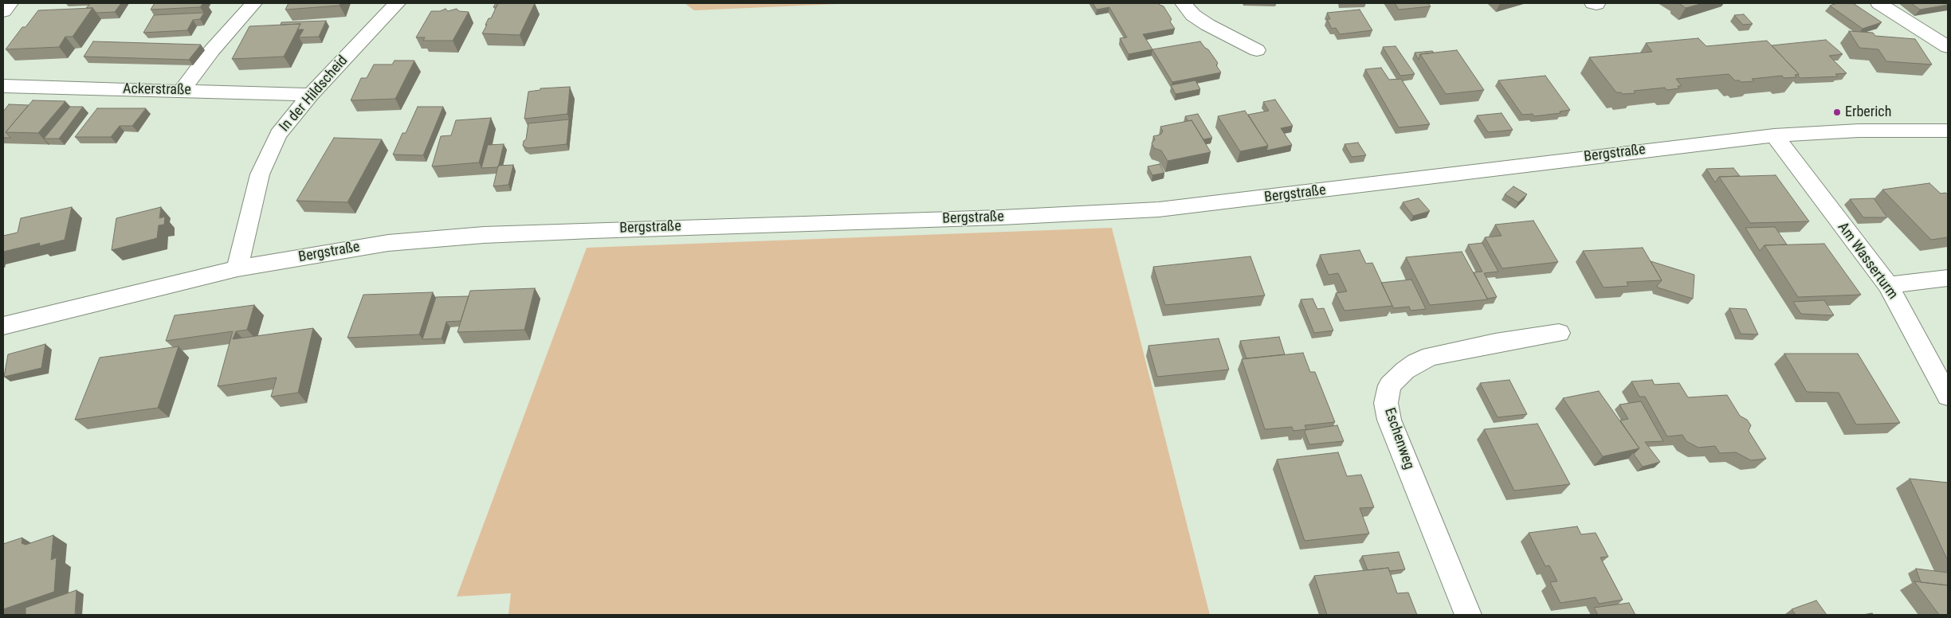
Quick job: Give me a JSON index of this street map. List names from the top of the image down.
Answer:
{
  "streets": {
    "street": [
      "Ackerstraße",
      "In der Hildscheid",
      "Bergstraße",
      "Am Wasserturm",
      "Eschenweg"
    ]
  },
  "crossings": [
    ["Ackerstraße", "In der Hildscheid"],
    ["In der Hildscheid", "Bergstraße"],
    ["Bergstraße", "Am Wasserturm"]
  ],
  "places": ["Erberich"]
}
